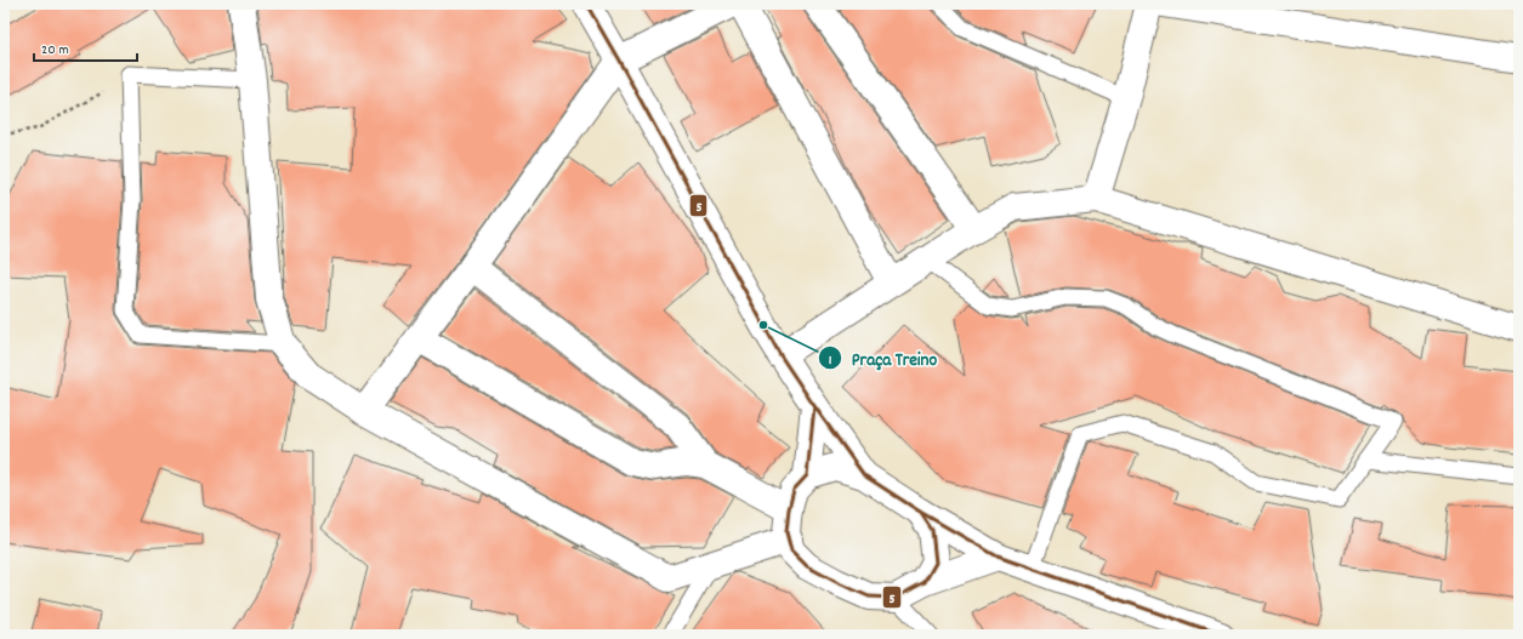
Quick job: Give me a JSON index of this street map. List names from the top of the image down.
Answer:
{
  "places": ["Praça Treino"],
  "lines": ["transit line 5"],
  "scale_bar": "20 m"
}
